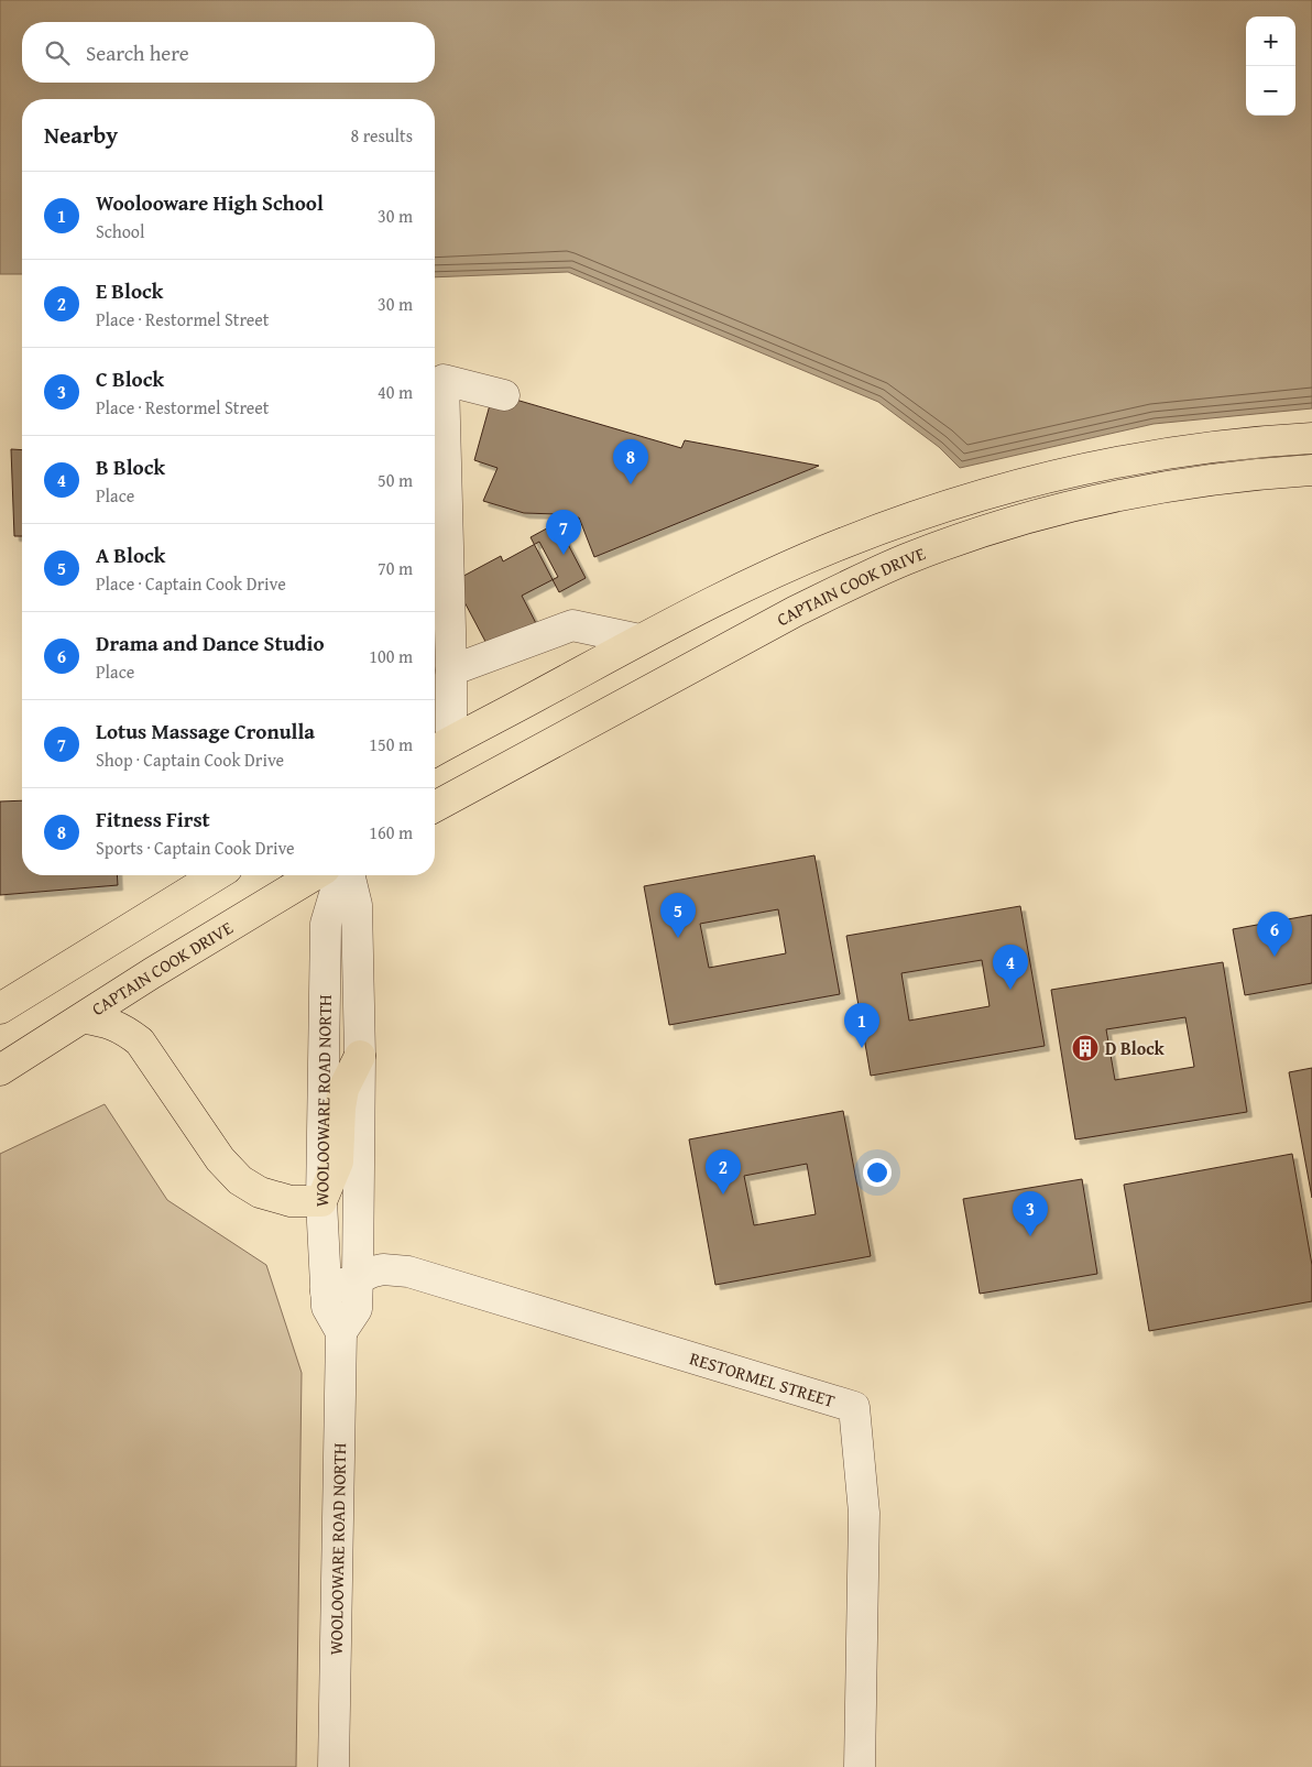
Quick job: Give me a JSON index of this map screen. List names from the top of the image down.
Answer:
{
  "streets": {
    "main road": ["CAPTAIN COOK DRIVE"],
    "street": ["WOOLOOWARE ROAD NORTH", "RESTORMEL STREET"]
  },
  "crossings": [
    ["WOOLOOWARE ROAD NORTH", "RESTORMEL STREET"]
  ],
  "places": {
    "building": ["D Block"]
  },
  "page": {
    "map_buttons": ["+", "−"],
    "search": "Search here",
    "heading": ["Nearby", "8 results"],
    "list": [
      {
        "mark": "1",
        "name": "Woolooware High School",
        "note": "School",
        "value": "30 m"
      },
      {
        "mark": "2",
        "name": "E Block",
        "note": "Place · Restormel Street",
        "value": "30 m"
      },
      {
        "mark": "3",
        "name": "C Block",
        "note": "Place · Restormel Street",
        "value": "40 m"
      },
      {
        "mark": "4",
        "name": "B Block",
        "note": "Place",
        "value": "50 m"
      },
      {
        "mark": "5",
        "name": "A Block",
        "note": "Place · Captain Cook Drive",
        "value": "70 m"
      },
      {
        "mark": "6",
        "name": "Drama and Dance Studio",
        "note": "Place",
        "value": "100 m"
      },
      {
        "mark": "7",
        "name": "Lotus Massage Cronulla",
        "note": "Shop · Captain Cook Drive",
        "value": "150 m"
      },
      {
        "mark": "8",
        "name": "Fitness First",
        "note": "Sports · Captain Cook Drive",
        "value": "160 m"
      }
    ],
    "pins": [
      "8",
      "7",
      "5",
      "6",
      "4",
      "1",
      "2",
      "3"
    ]
  }
}
